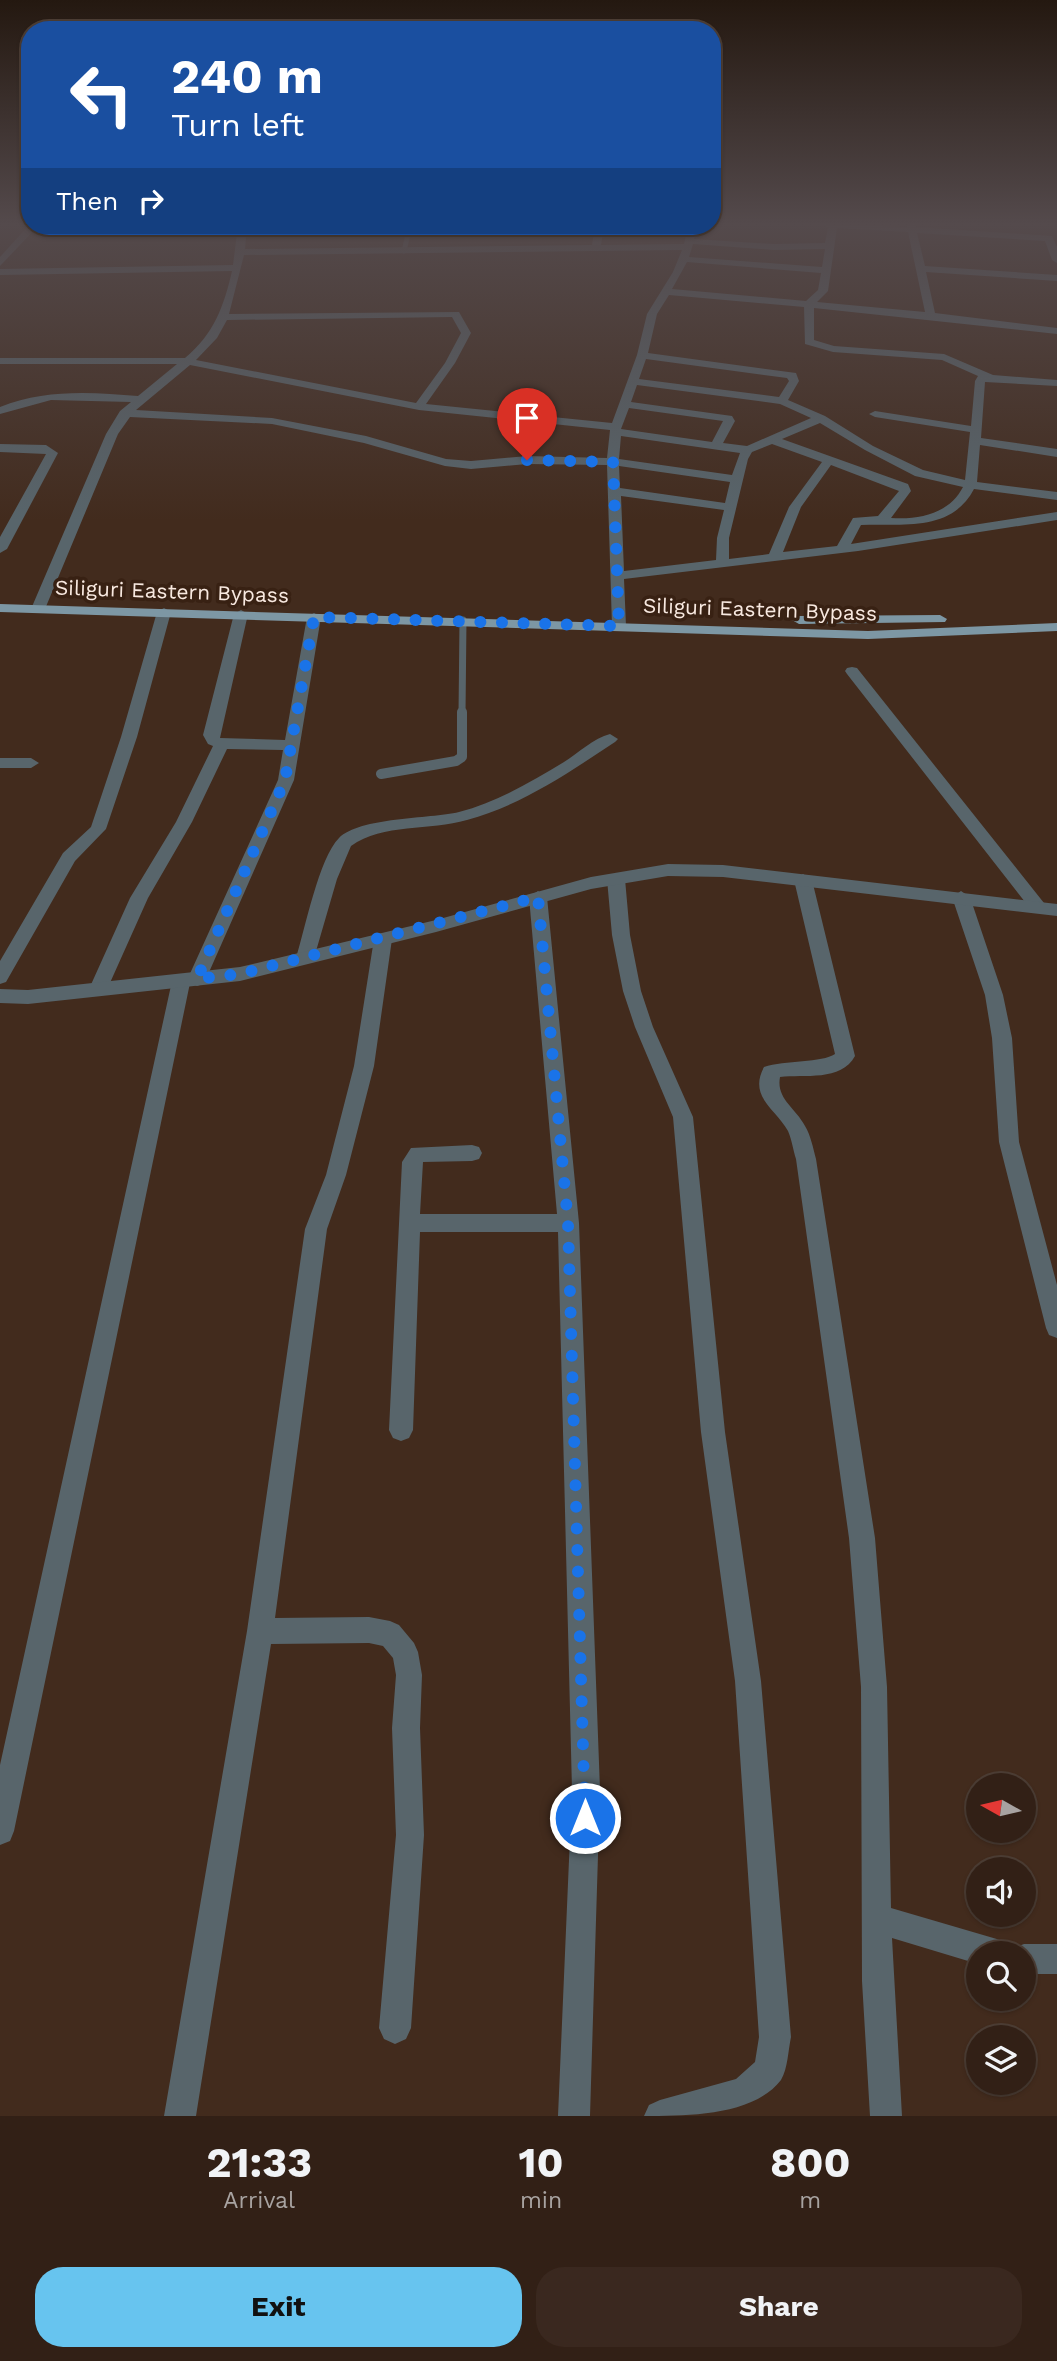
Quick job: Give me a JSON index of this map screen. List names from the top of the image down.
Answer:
{
  "streets": {
    "main road": ["Siliguri Eastern Bypass"]
  },
  "north": "left",
  "page": {
    "turn": ["240 m", "Turn left"],
    "then": "Then",
    "eta": [
      "21:33",
      "Arrival",
      "10",
      "min",
      "800",
      "m"
    ],
    "buttons": ["Exit", "Share"]
  }
}
